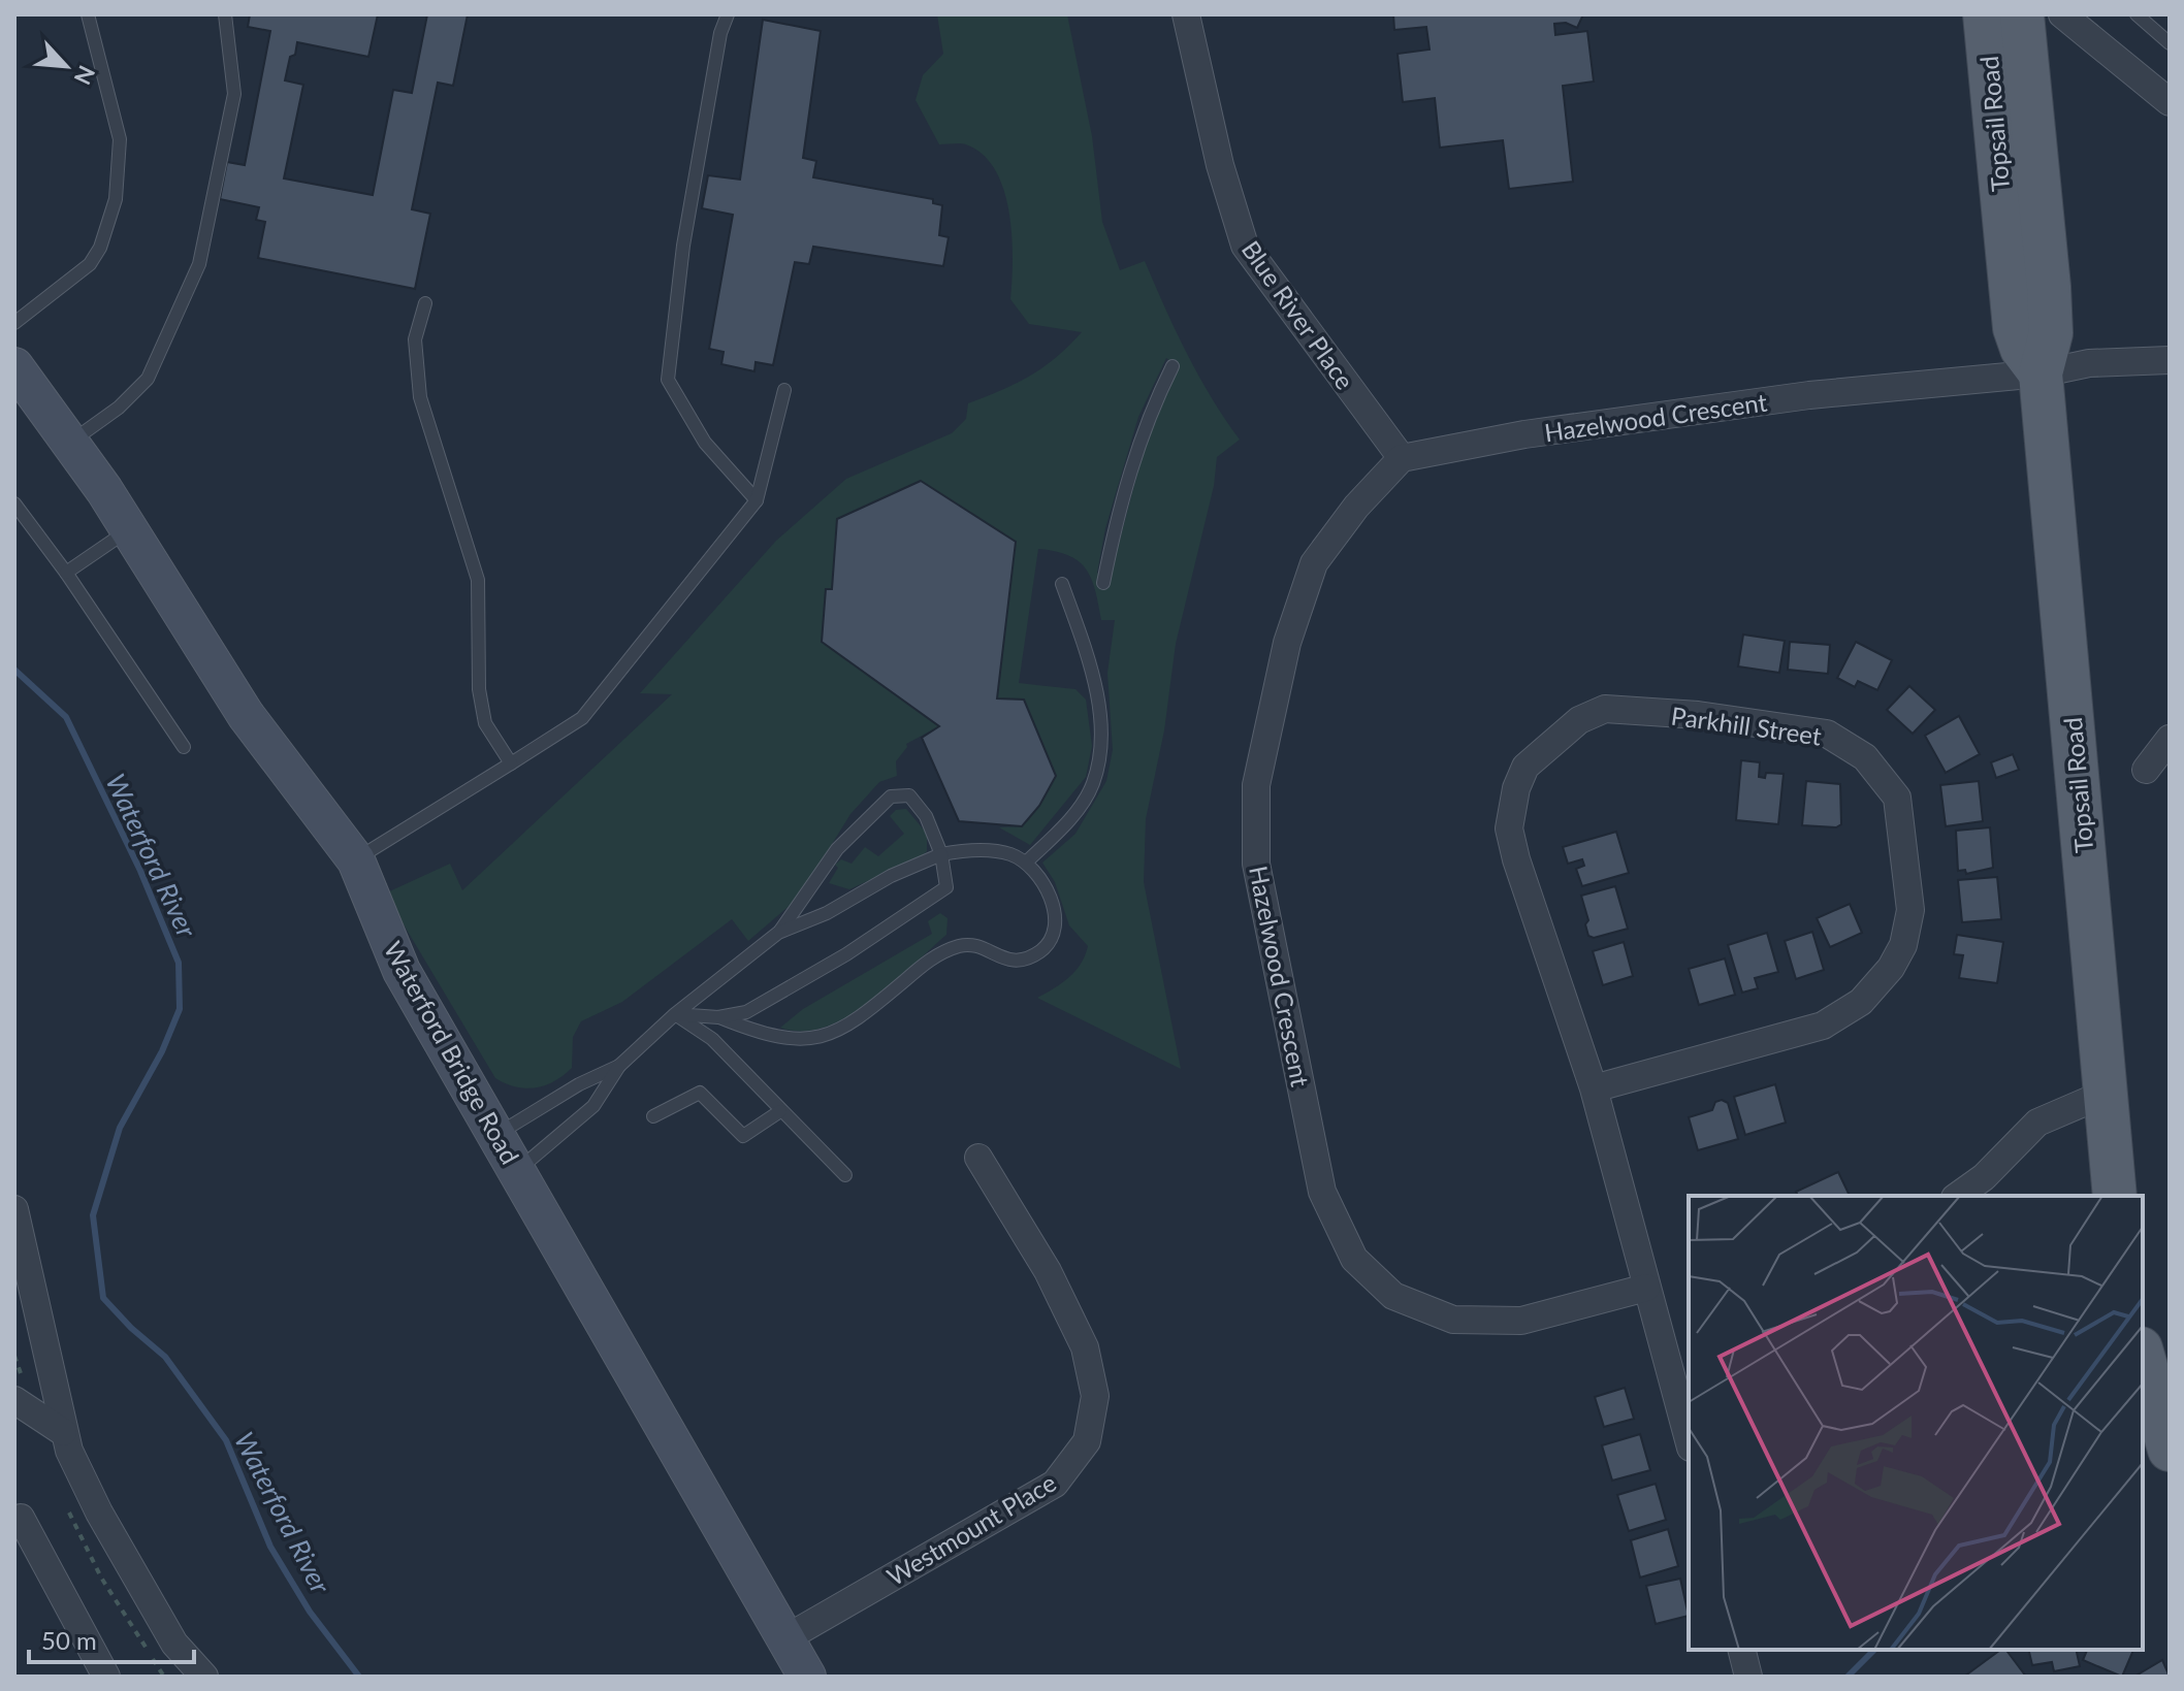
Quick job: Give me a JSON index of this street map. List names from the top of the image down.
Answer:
{
  "streets": {
    "main road": ["Topsail Road", "Waterford Bridge Road"],
    "street": [
      "Blue River Place",
      "Hazelwood Crescent",
      "Parkhill Street",
      "Westmount Place"
    ]
  },
  "crossings": [
    ["Topsail Road", "Hazelwood Crescent"],
    ["Blue River Place", "Hazelwood Crescent"],
    ["Hazelwood Crescent", "Parkhill Street"],
    ["Waterford Bridge Road", "Westmount Place"]
  ],
  "water": ["Waterford River"],
  "scale_bar": "50 m",
  "north": "bottom right"
}
